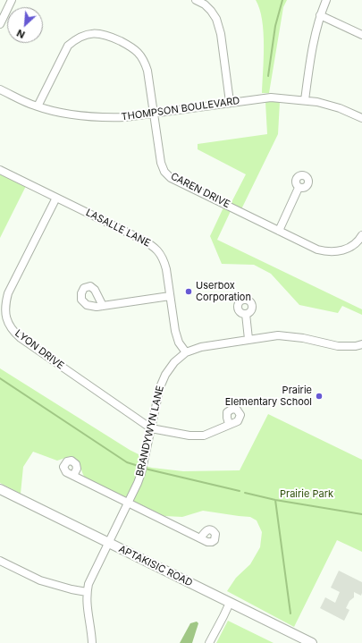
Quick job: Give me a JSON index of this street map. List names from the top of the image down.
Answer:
{
  "streets": {
    "main road": ["APTAKISIC ROAD"],
    "street": [
      "THOMPSON BOULEVARD",
      "CAREN DRIVE",
      "LASALLE LANE",
      "LYON DRIVE",
      "BRANDYWYN LANE"
    ]
  },
  "crossings": [
    ["THOMPSON BOULEVARD", "CAREN DRIVE"],
    ["LASALLE LANE", "LYON DRIVE"],
    ["LASALLE LANE", "BRANDYWYN LANE"],
    ["LYON DRIVE", "BRANDYWYN LANE"],
    ["BRANDYWYN LANE", "APTAKISIC ROAD"]
  ],
  "parks": ["Prairie Park"],
  "places": ["Userbox Corporation", "Prairie Elementary School"],
  "north": "bottom left"
}
